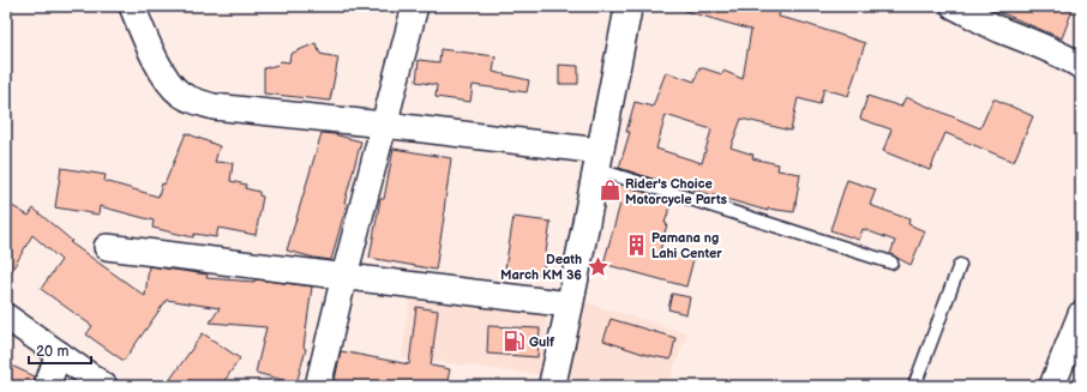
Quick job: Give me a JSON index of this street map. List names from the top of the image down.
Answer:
{
  "places": {
    "shop": ["Rider's Choice Motorcycle Parts"],
    "building": ["Pamana ng Lahi Center"],
    "place": ["Death March KM 36"],
    "fuel station": ["Gulf"]
  },
  "scale_bar": "20 m"
}
